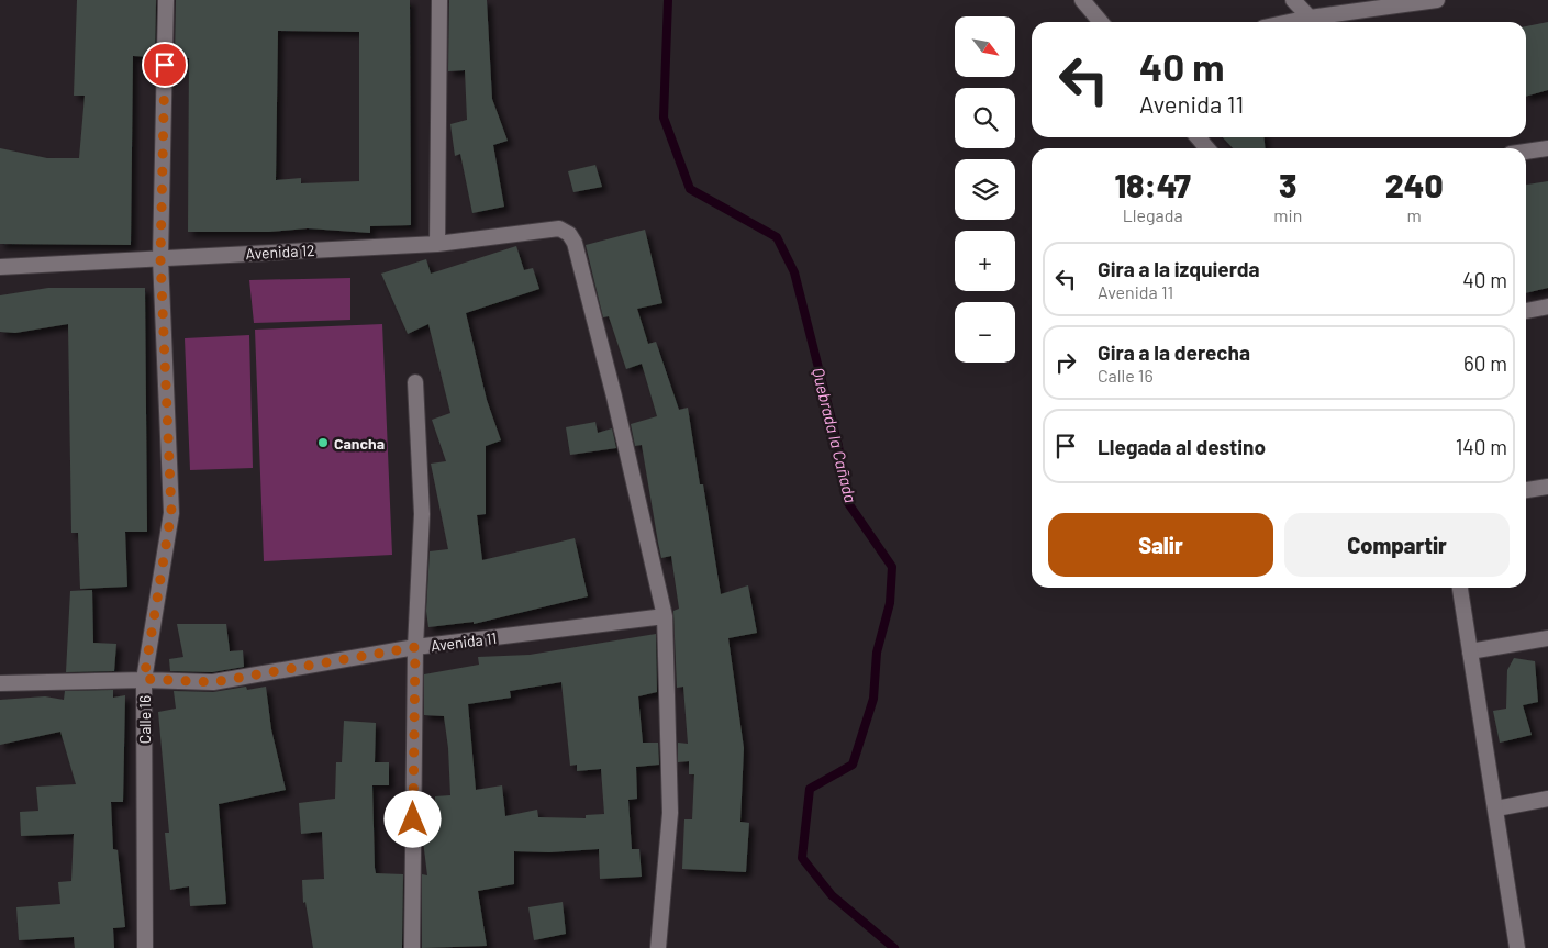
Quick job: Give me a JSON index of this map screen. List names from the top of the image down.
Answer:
{
  "streets": {
    "street": ["Avenida 12", "Avenida 11", "Calle 16"]
  },
  "crossings": [
    ["Avenida 12", "Avenida 11"],
    ["Avenida 12", "Calle 16"],
    ["Avenida 11", "Calle 16"]
  ],
  "water": ["Quebrada la Cañada"],
  "places": ["Cancha"],
  "north": "bottom right",
  "page": {
    "map_buttons": ["+", "−"],
    "turn": ["40 m", "Avenida 11"],
    "eta": [
      "18:47",
      "Llegada",
      "3",
      "min",
      "240",
      "m"
    ],
    "list": [
      {
        "name": "Gira a la izquierda",
        "note": "Avenida 11",
        "value": "40 m"
      },
      {
        "name": "Gira a la derecha",
        "note": "Calle 16",
        "value": "60 m"
      },
      {
        "name": "Llegada al destino",
        "value": "140 m"
      }
    ],
    "buttons": ["Salir", "Compartir"]
  }
}
